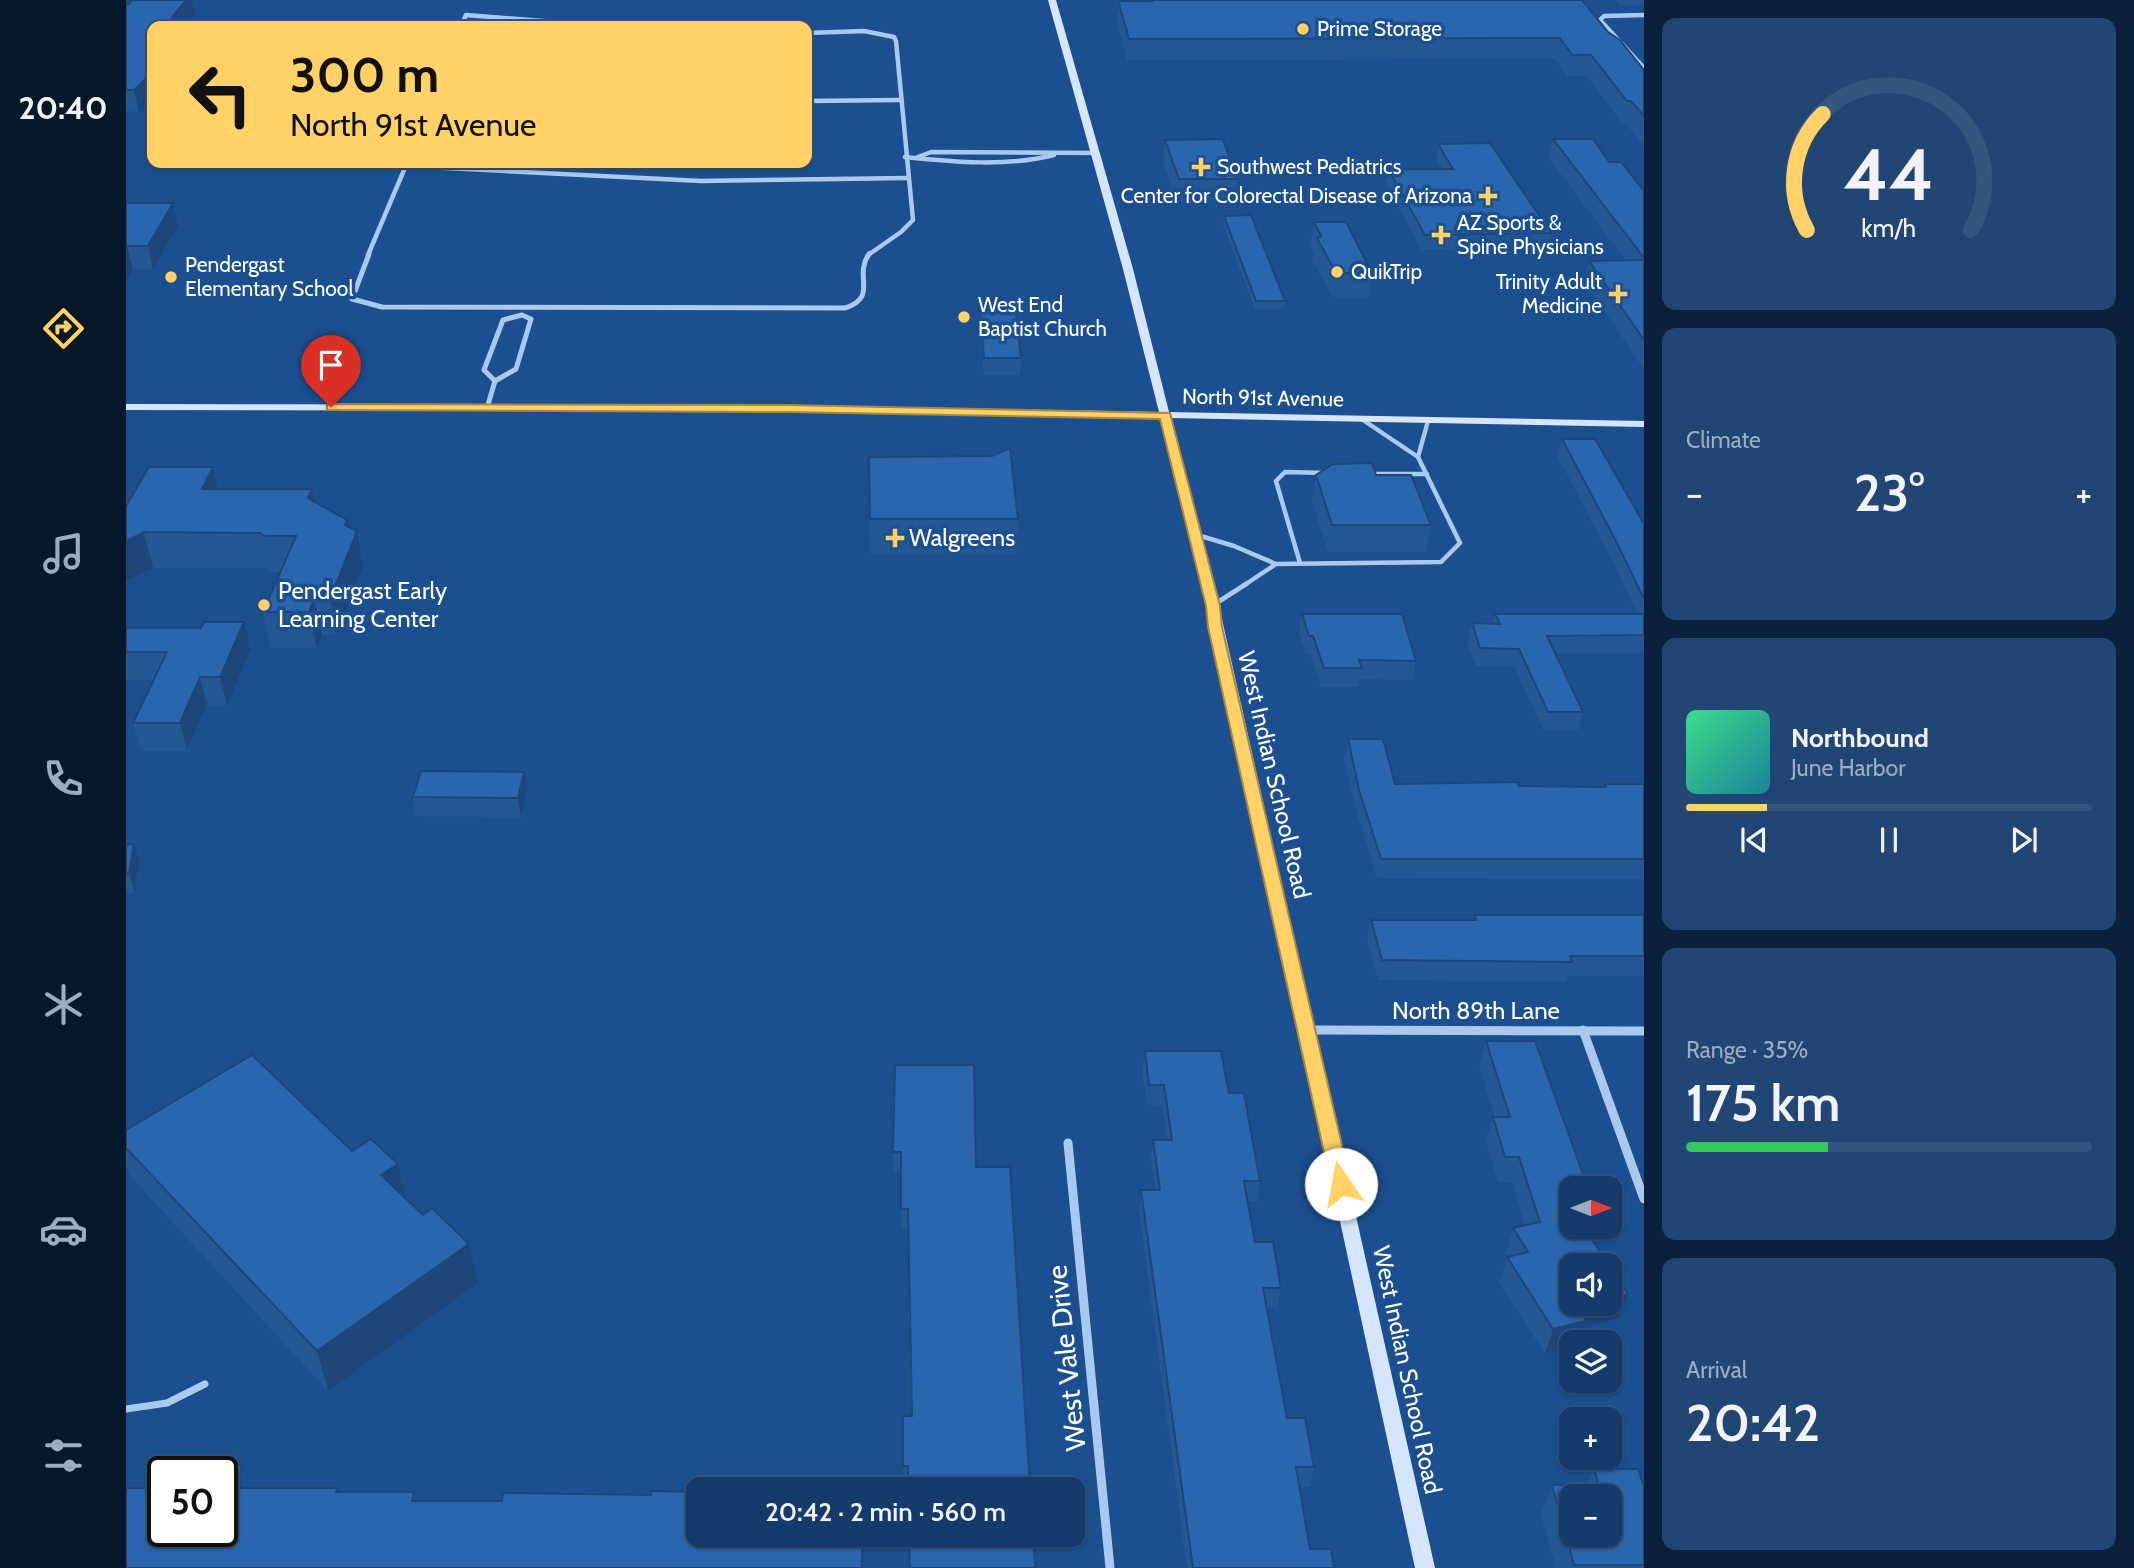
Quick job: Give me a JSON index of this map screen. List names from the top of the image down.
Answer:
{
  "streets": {
    "main road": ["North 91st Avenue", "West Indian School Road"],
    "street": ["North 89th Lane", "West Vale Drive"]
  },
  "crossings": [
    ["North 91st Avenue", "West Indian School Road"],
    ["West Indian School Road", "North 89th Lane"]
  ],
  "places": {
    "other": [
      "Prime Storage",
      "QuikTrip",
      "Pendergast Elementary School",
      "West End Baptist Church",
      "Pendergast Early Learning Center"
    ],
    "health": [
      "Southwest Pediatrics",
      "Center for Colorectal Disease of Arizona",
      "AZ Sports & Spine Physicians",
      "Trinity Adult Medicine",
      "Walgreens"
    ]
  },
  "north": "right",
  "page": {
    "tabs": "20:40",
    "turn": ["300 m", "North 91st Avenue"],
    "tile": [
      "Climate",
      ["Range · 35%", "175 km"],
      ["Arrival", "20:42"]
    ],
    "heat": ["−", "23°", "+"],
    "song": ["Northbound", "June Harbor"],
    "map_buttons": ["+", "−"],
    "limit": "50",
    "trip": "20:42 · 2 min · 560 m",
    "gauge": ["44", "km/h"]
  }
}
